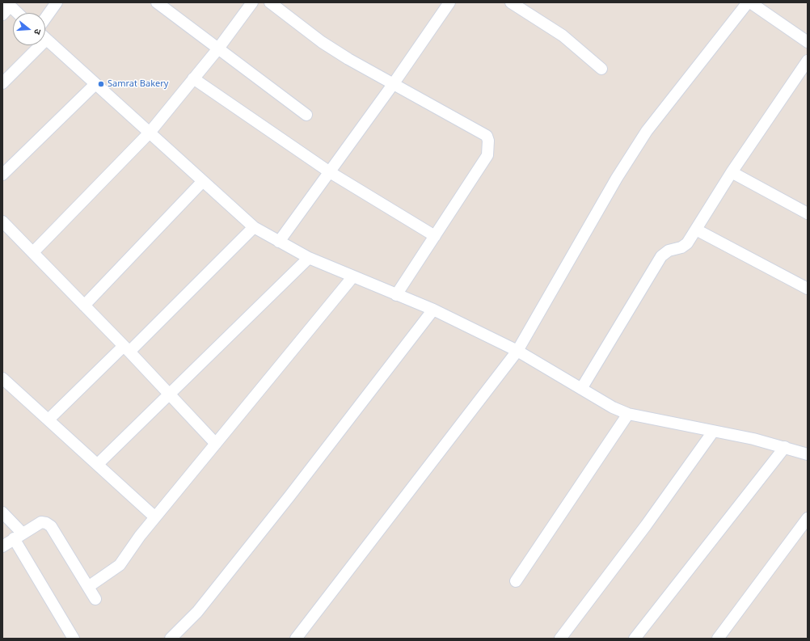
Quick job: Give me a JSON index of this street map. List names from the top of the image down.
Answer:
{
  "places": ["Samrat Bakery"],
  "north": "right"
}
